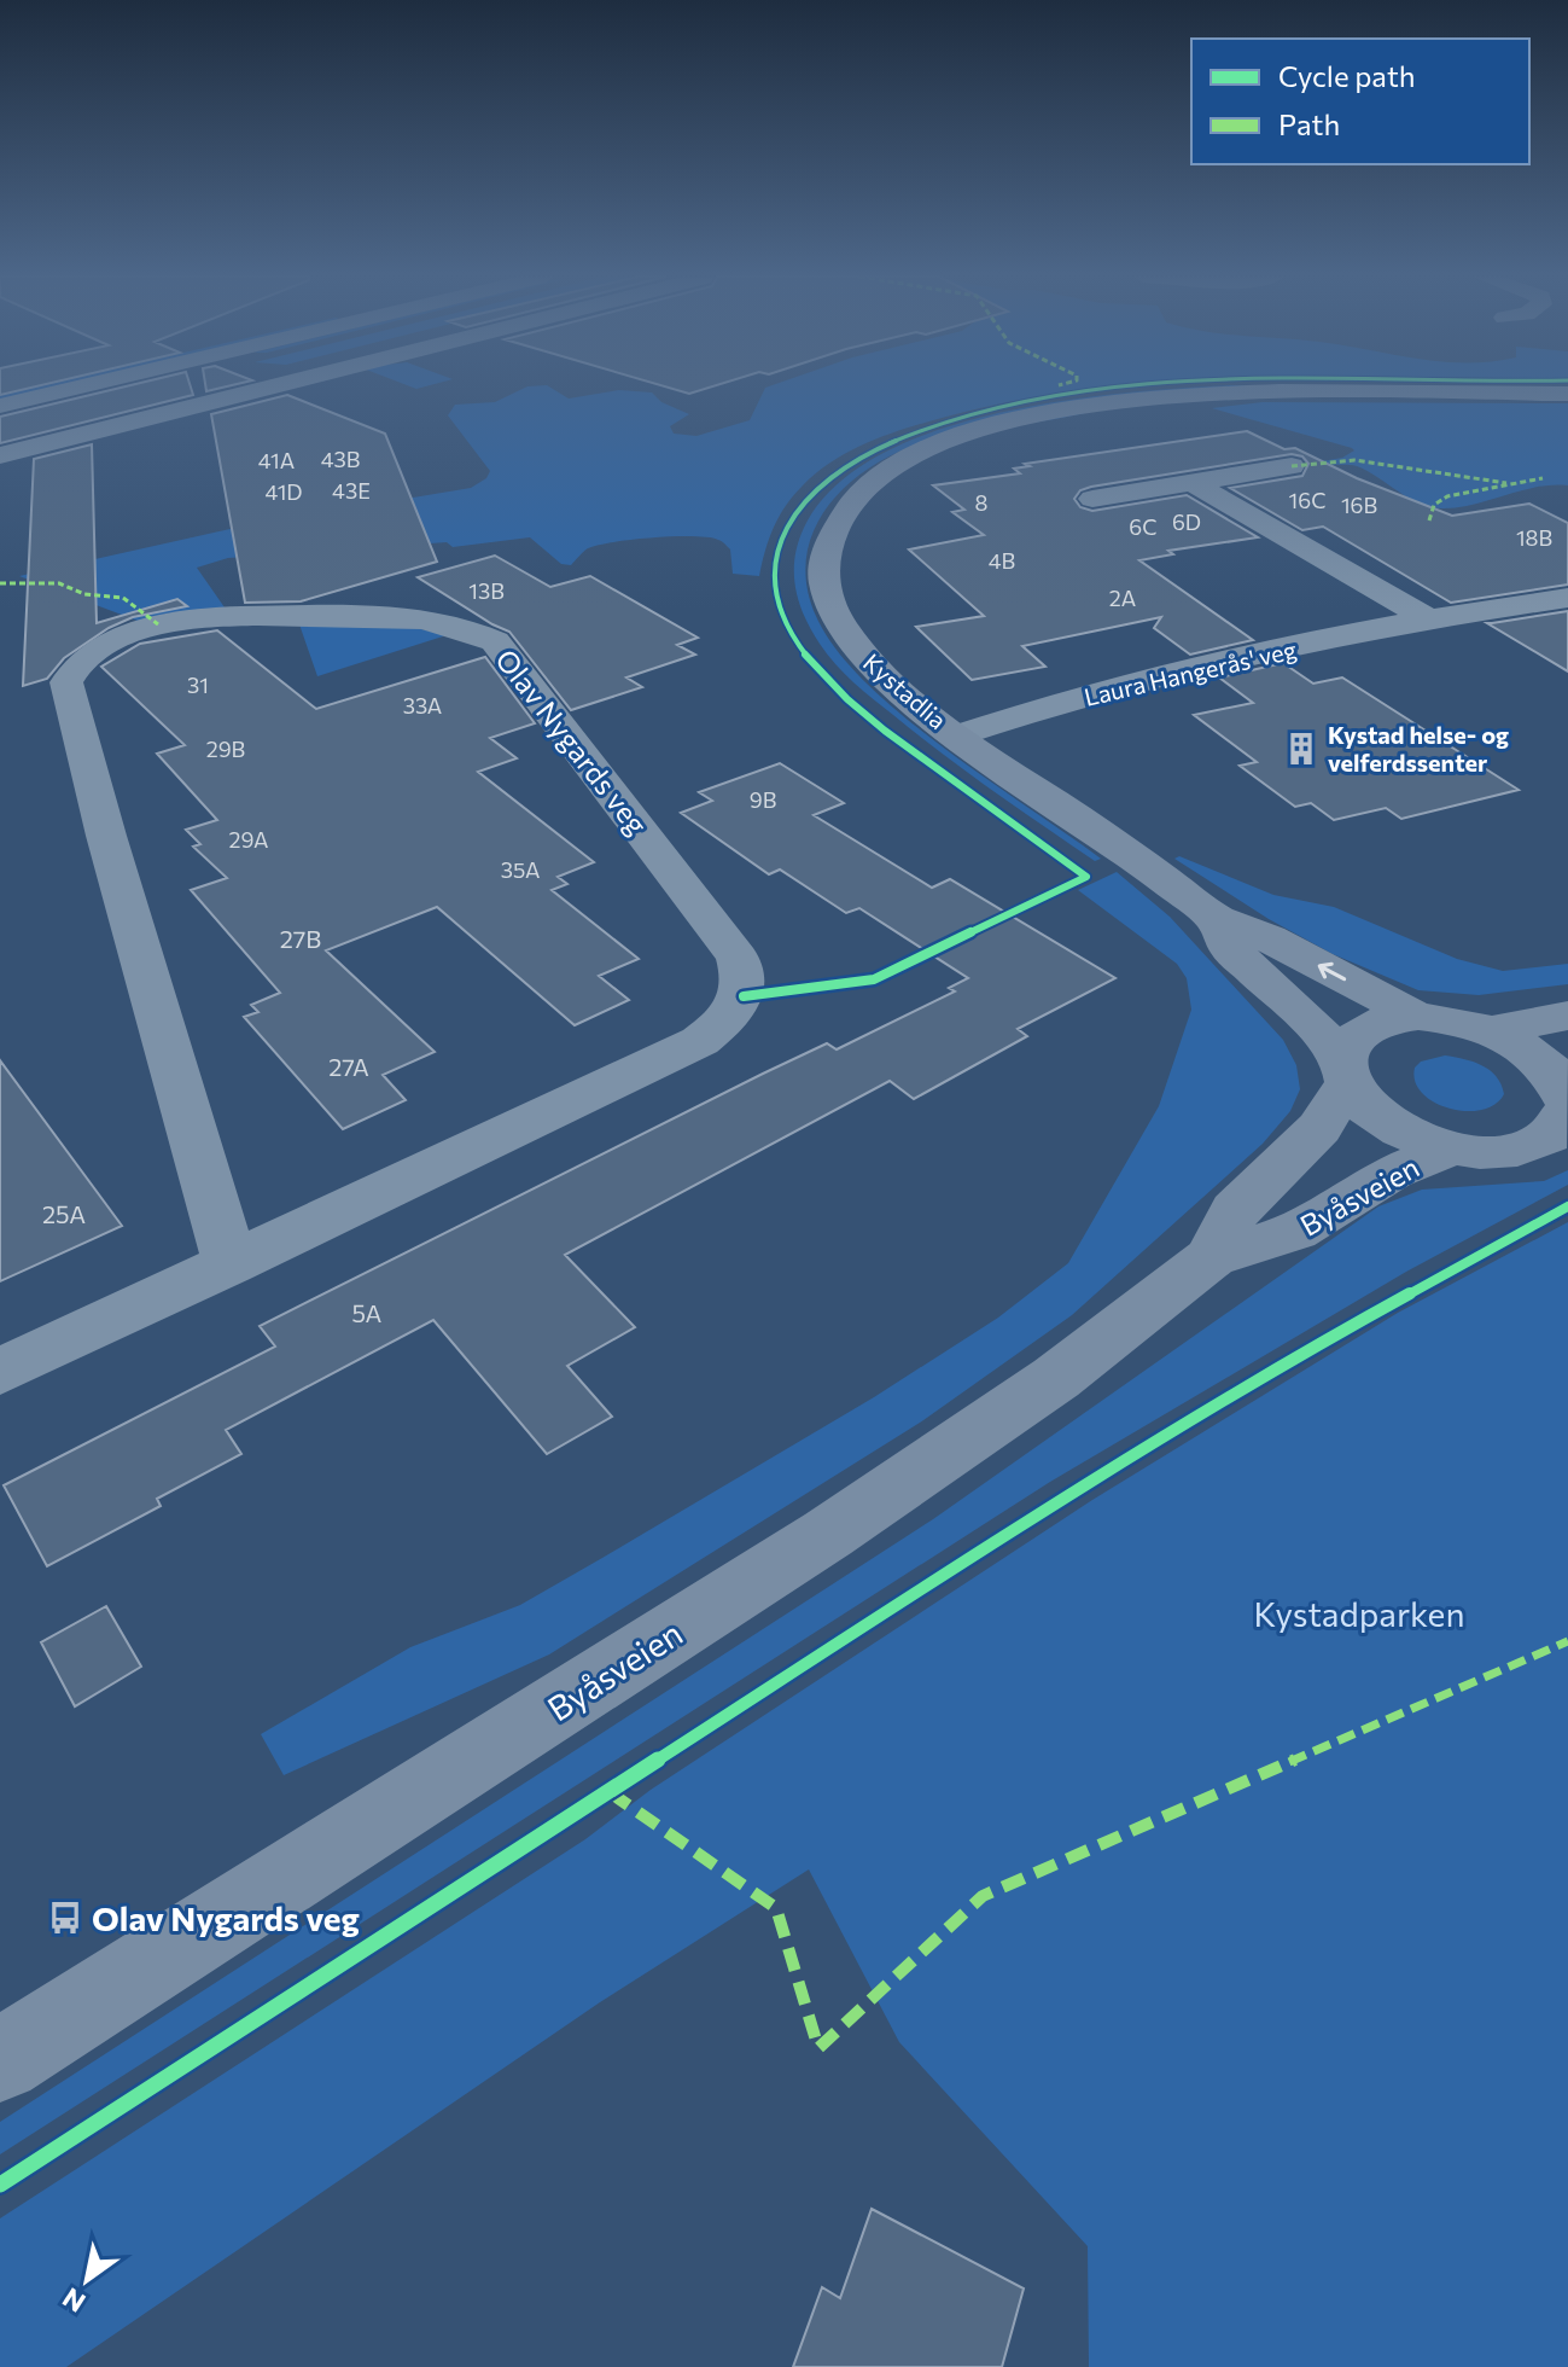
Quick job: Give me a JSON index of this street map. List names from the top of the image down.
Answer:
{
  "streets": {
    "street": [
      "Laura Hangerås' veg",
      "Kystadlia",
      "Olav Nygards veg",
      "Byåsveien"
    ]
  },
  "crossings": [
    ["Laura Hangerås' veg", "Kystadlia"],
    ["Kystadlia", "Byåsveien"]
  ],
  "parks": ["Kystadparken"],
  "places": {
    "building": ["Kystad helse- og velferdssenter"],
    "bus stop": ["Olav Nygards veg"]
  },
  "house_numbers": [
    "43B",
    "41A",
    "43E",
    "41D",
    "16C",
    "8",
    "16B",
    "6D",
    "6C",
    "18B",
    "4B",
    "13B",
    "2A",
    "31",
    "33A",
    "29B",
    "9B",
    "29A",
    "35A",
    "27B",
    "27A",
    "25A",
    "5A"
  ],
  "legend": ["Cycle path", "Path"],
  "north": "bottom left"
}
